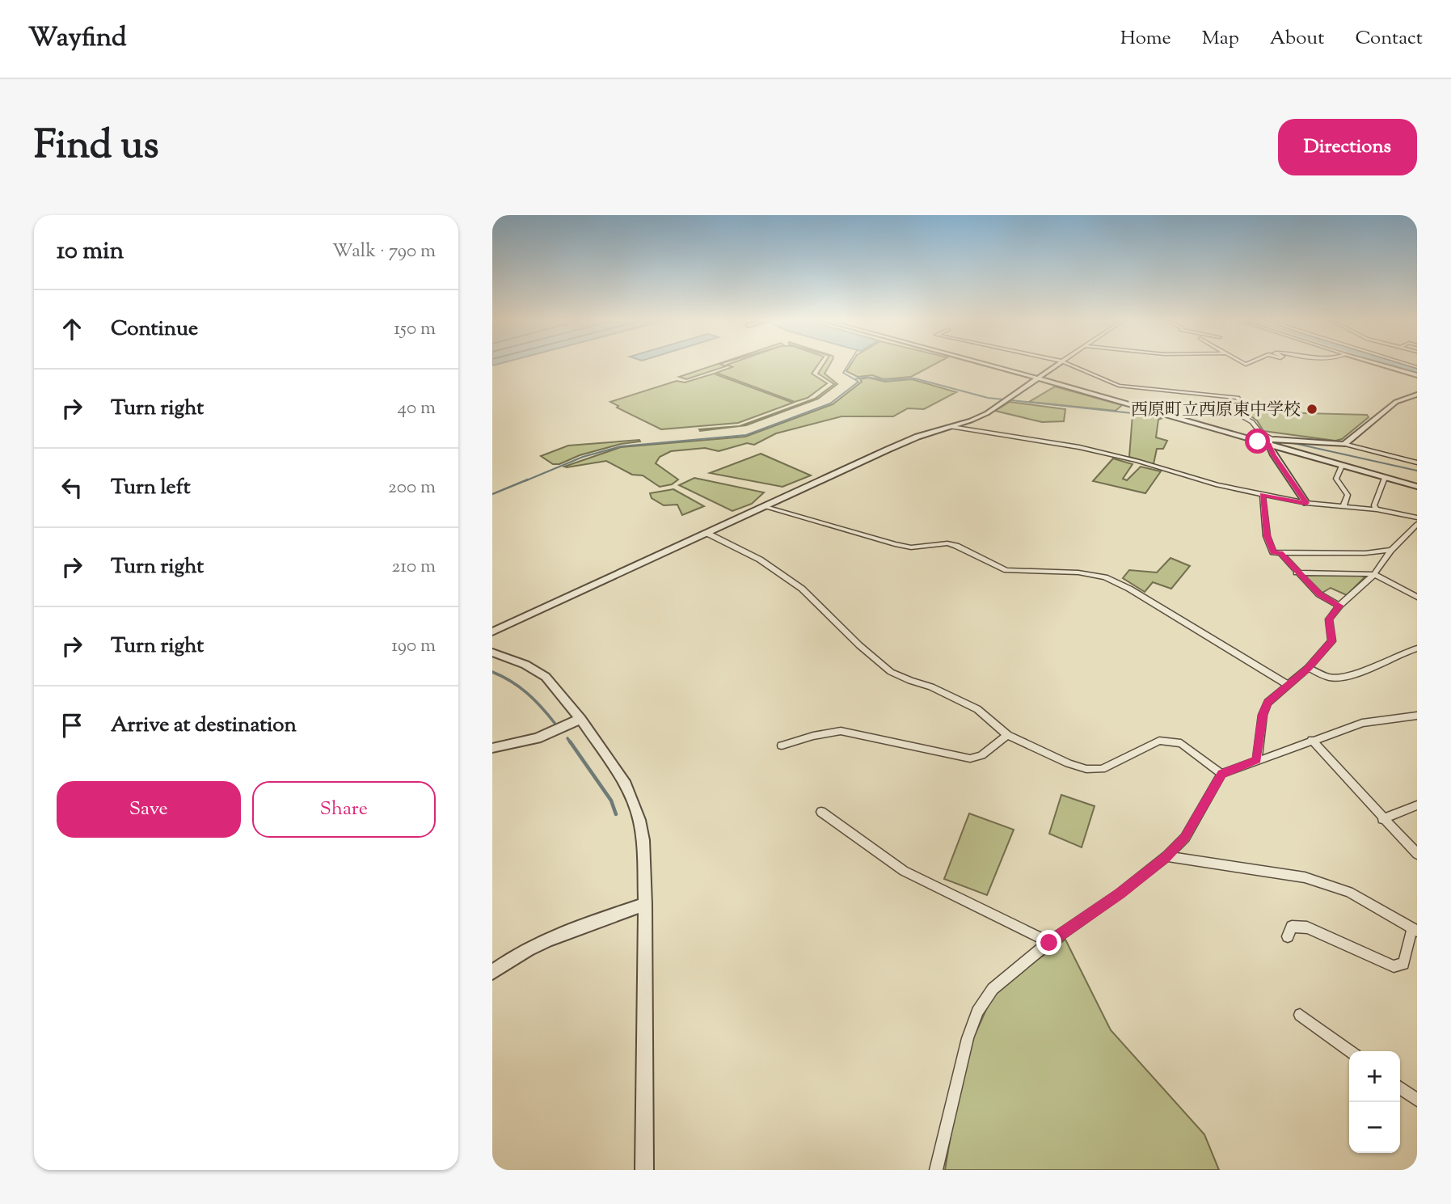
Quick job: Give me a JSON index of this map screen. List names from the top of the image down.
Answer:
{
  "places": ["西原町立西原東中学校"],
  "page": {
    "header": "Wayfind",
    "nav": [
      "Home",
      "Map",
      "About",
      "Contact"
    ],
    "title": "Find us",
    "buttons": [
      "Directions",
      ["Save", "Share"]
    ],
    "heading": ["10 min", "Walk · 790 m"],
    "list": [
      ["Continue", "150 m"],
      ["Turn right", "40 m"],
      ["Turn left", "200 m"],
      ["Turn right", "210 m"],
      ["Turn right", "190 m"],
      "Arrive at destination"
    ],
    "map_buttons": ["+", "−"]
  }
}
